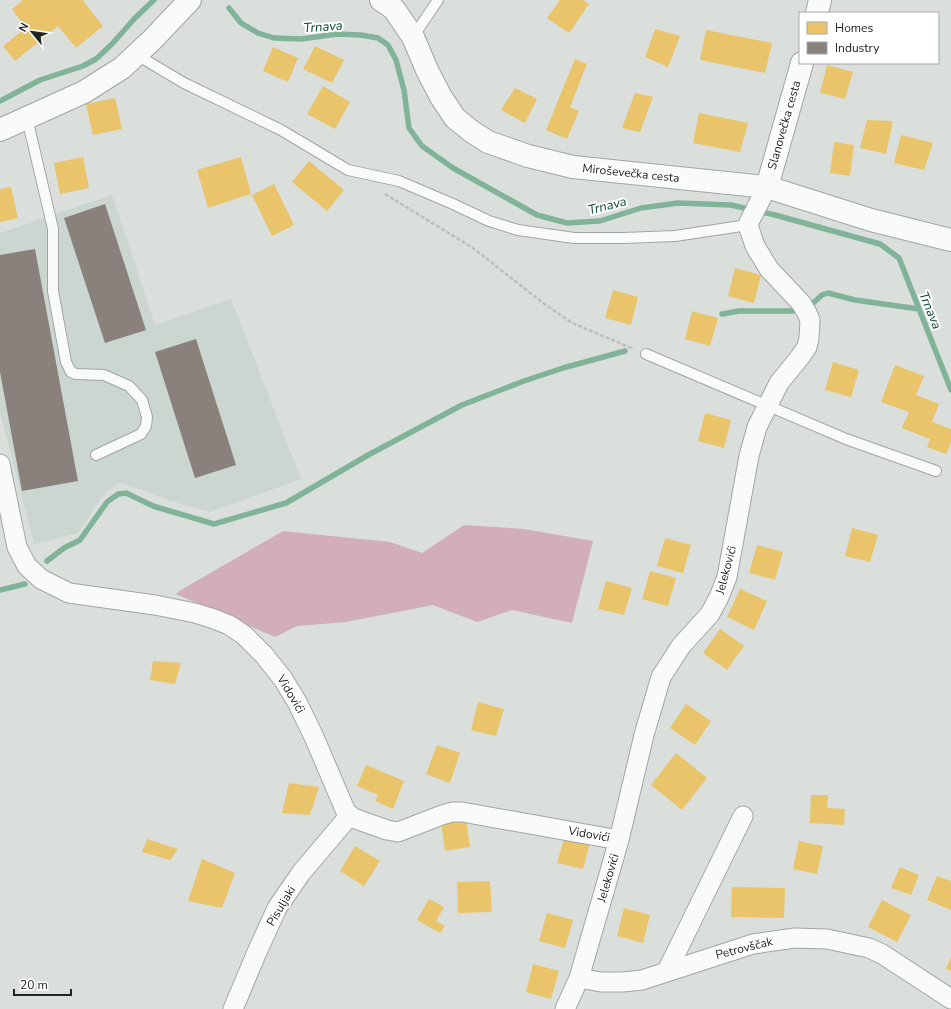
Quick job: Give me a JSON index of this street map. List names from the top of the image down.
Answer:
{
  "streets": {
    "main road": ["Slanovečka cesta", "Miroševečka cesta"],
    "street": [
      "Jelekovići",
      "Vidovići",
      "Pisuljaki",
      "Petrovščak"
    ]
  },
  "crossings": [
    ["Slanovečka cesta", "Miroševečka cesta"],
    ["Jelekovići", "Vidovići"],
    ["Jelekovići", "Petrovščak"],
    ["Vidovići", "Pisuljaki"]
  ],
  "water": ["Trnava"],
  "legend": ["Homes", "Industry"],
  "scale_bar": "20 m",
  "north": "top left"
}
